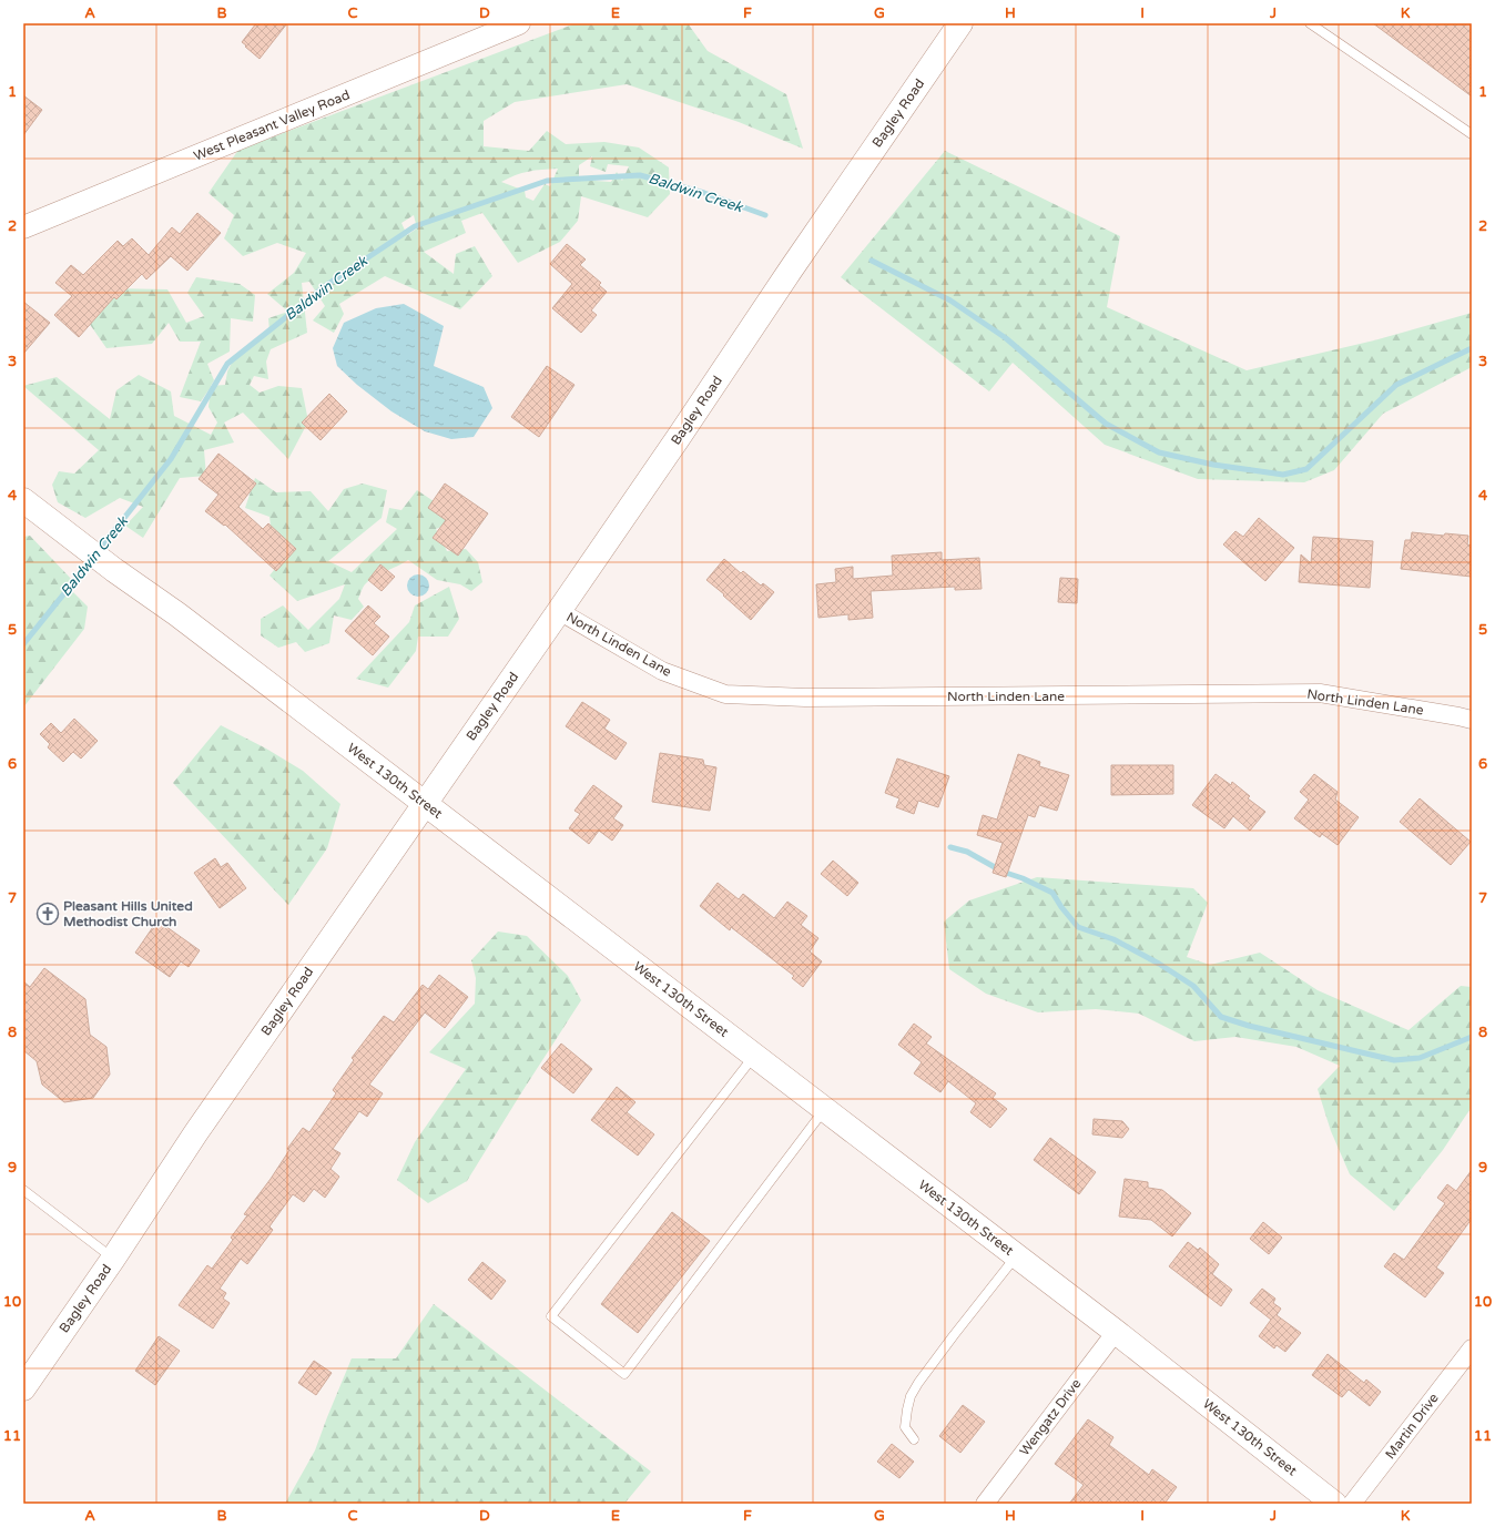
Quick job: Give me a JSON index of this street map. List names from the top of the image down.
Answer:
{
  "streets": {
    "main road": ["Bagley Road", "West 130th Street"],
    "street": [
      "West Pleasant Valley Road",
      "North Linden Lane",
      "Wengatz Drive",
      "Martin Drive"
    ]
  },
  "crossings": [
    ["Bagley Road", "North Linden Lane"],
    ["Bagley Road", "West 130th Street"],
    ["West 130th Street", "Wengatz Drive"]
  ],
  "water": ["Baldwin Creek"],
  "places": {
    "church": ["Pleasant Hills United Methodist Church"]
  },
  "grid": {
    "columns": [
      "A",
      "B",
      "C",
      "D",
      "E",
      "F",
      "G",
      "H",
      "I",
      "J",
      "K"
    ],
    "rows": [
      "1",
      "2",
      "3",
      "4",
      "5",
      "6",
      "7",
      "8",
      "9",
      "10",
      "11"
    ]
  }
}
